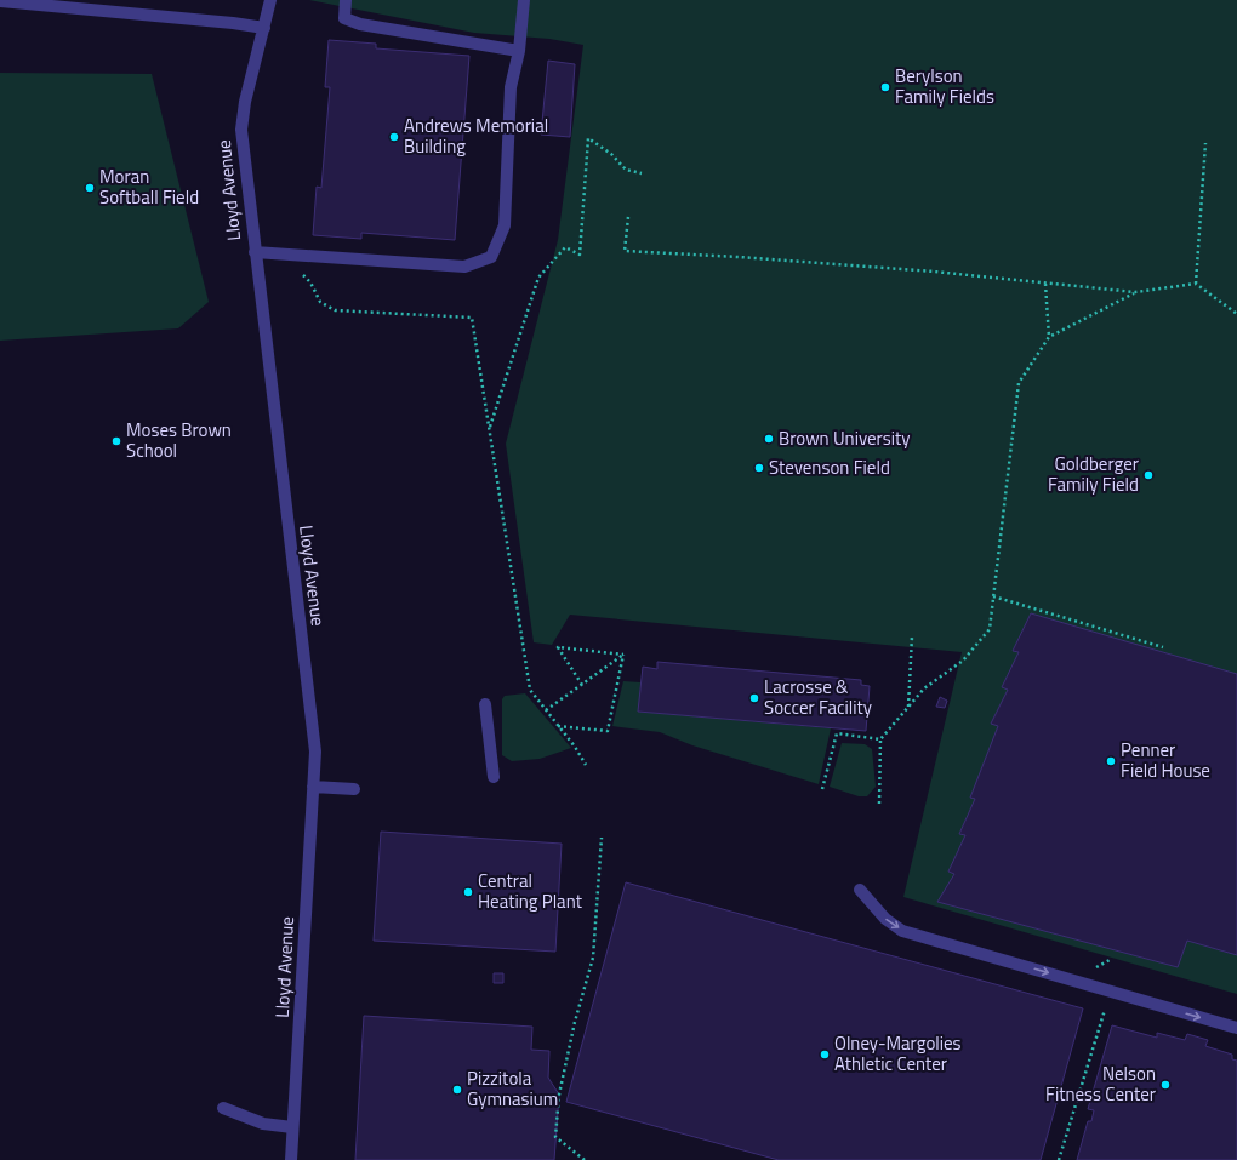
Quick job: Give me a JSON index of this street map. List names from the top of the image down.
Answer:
{
  "streets": {
    "street": ["Lloyd Avenue"]
  },
  "places": [
    "Berylson Family Fields",
    "Andrews Memorial Building",
    "Moran Softball Field",
    "Brown University",
    "Moses Brown School",
    "Stevenson Field",
    "Goldberger Family Field",
    "Lacrosse & Soccer Facility",
    "Penner Field House",
    "Central Heating Plant",
    "Olney-Margolies Athletic Center",
    "Nelson Fitness Center",
    "Pizzitola Gymnasium"
  ]
}
